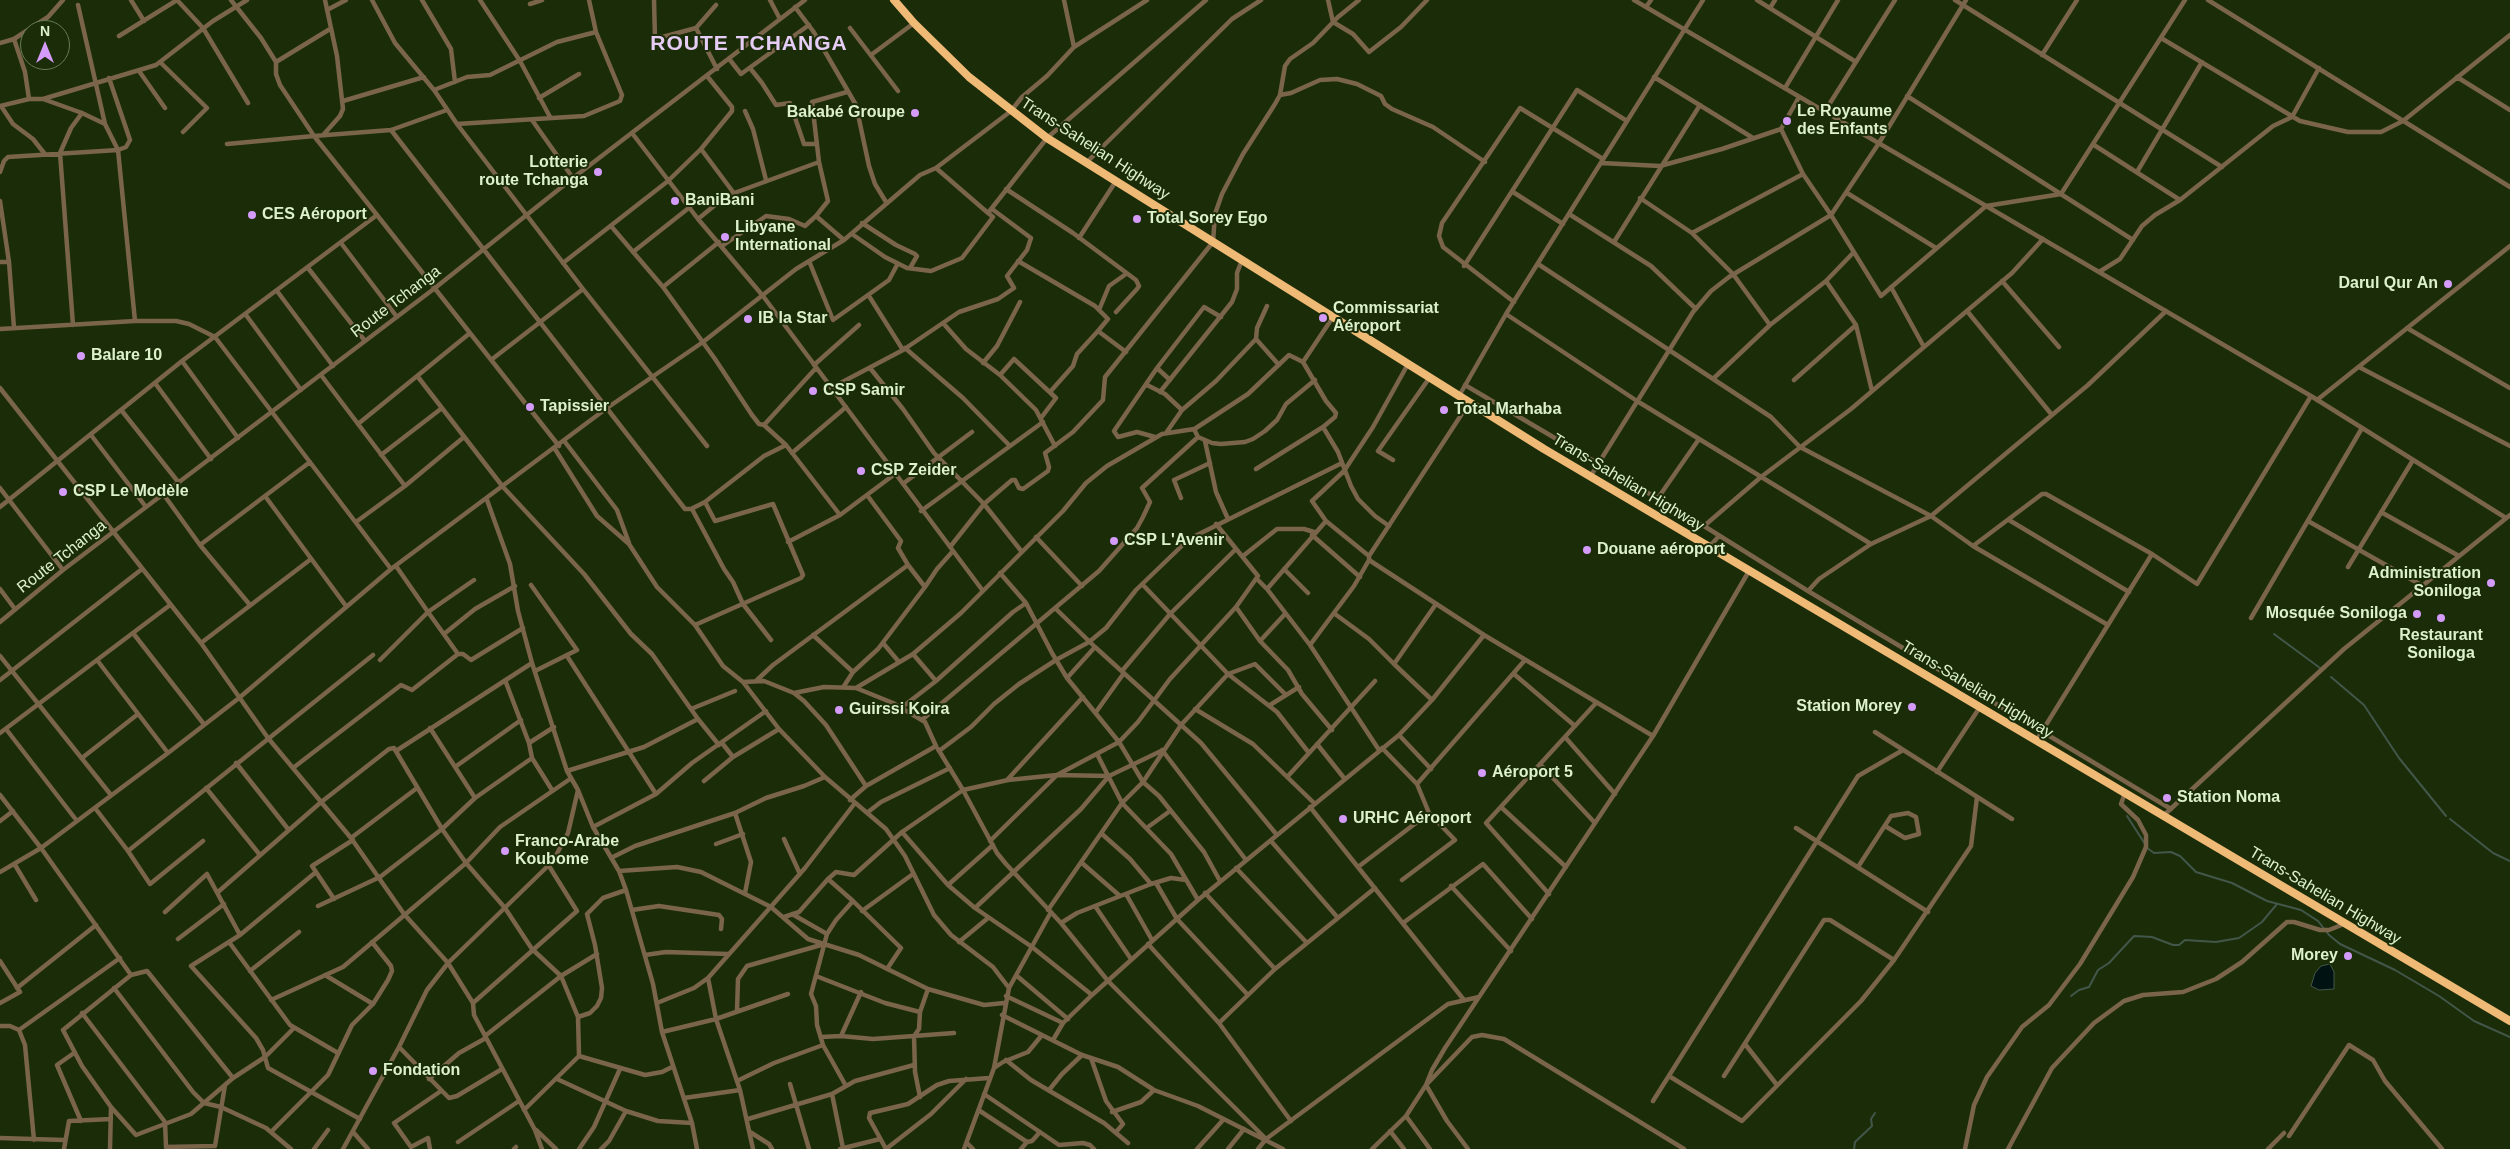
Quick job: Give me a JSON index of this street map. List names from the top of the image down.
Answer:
{
  "streets": {
    "highway": ["Trans-Sahelian Highway"],
    "street": ["Route Tchanga"]
  },
  "districts": ["ROUTE TCHANGA"],
  "places": [
    "Bakabé Groupe",
    "Le Royaume des Enfants",
    "Lotterie route Tchanga",
    "BaniBani",
    "CES Aéroport",
    "Total Sorey Ego",
    "Libyane International",
    "Darul Qur An",
    "Commissariat Aéroport",
    "IB la Star",
    "Balare 10",
    "CSP Samir",
    "Tapissier",
    "Total Marhaba",
    "CSP Zeider",
    "CSP Le Modèle",
    "CSP L'Avenir",
    "Douane aéroport",
    "Administration Soniloga",
    "Mosquée Soniloga",
    "Restaurant Soniloga",
    "Station Morey",
    "Guirssi Koira",
    "Aéroport 5",
    "Station Noma",
    "URHC Aéroport",
    "Franco-Arabe Koubome",
    "Morey",
    "Fondation"
  ],
  "north": "top"
}
